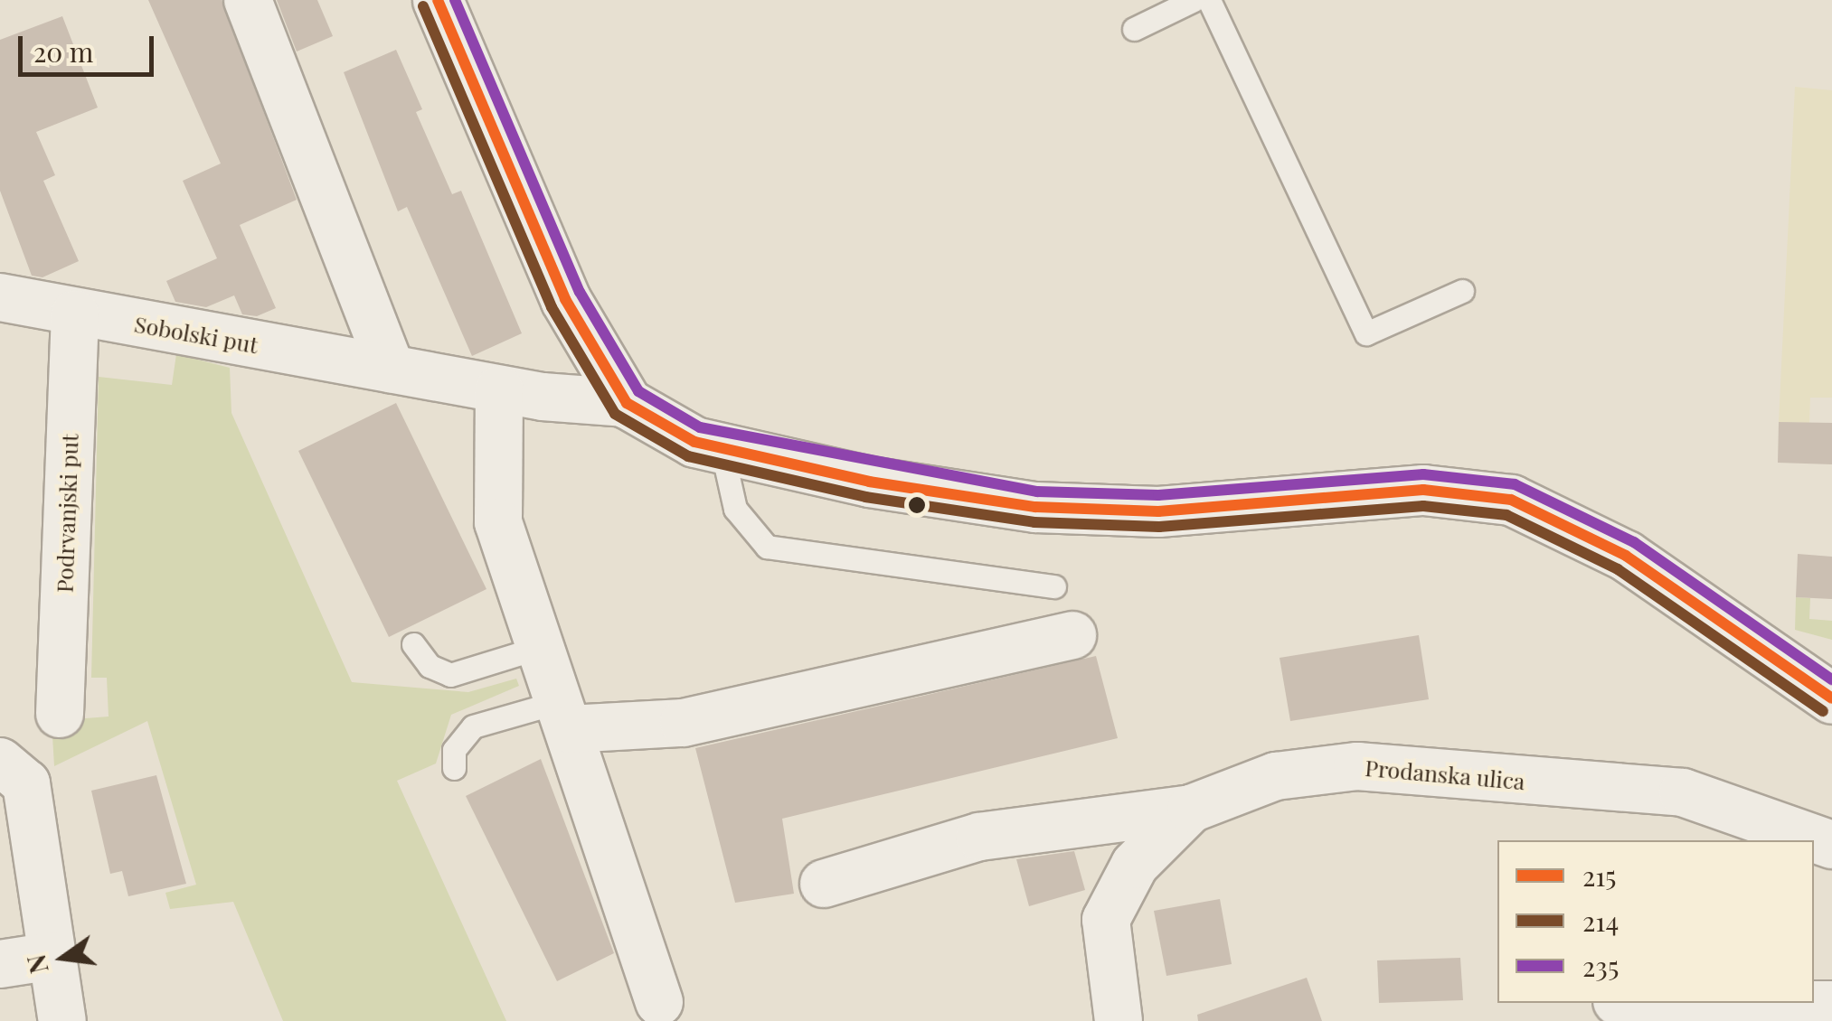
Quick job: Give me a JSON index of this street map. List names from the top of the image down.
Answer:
{
  "streets": {
    "street": ["Sobolski put", "Podrvanjski put", "Prodanska ulica"]
  },
  "crossings": [
    ["Sobolski put", "Podrvanjski put"]
  ],
  "lines": ["transit line 215", "transit line 235", "transit line 214"],
  "legend": ["215", "214", "235"],
  "scale_bar": "20 m",
  "north": "left"
}
